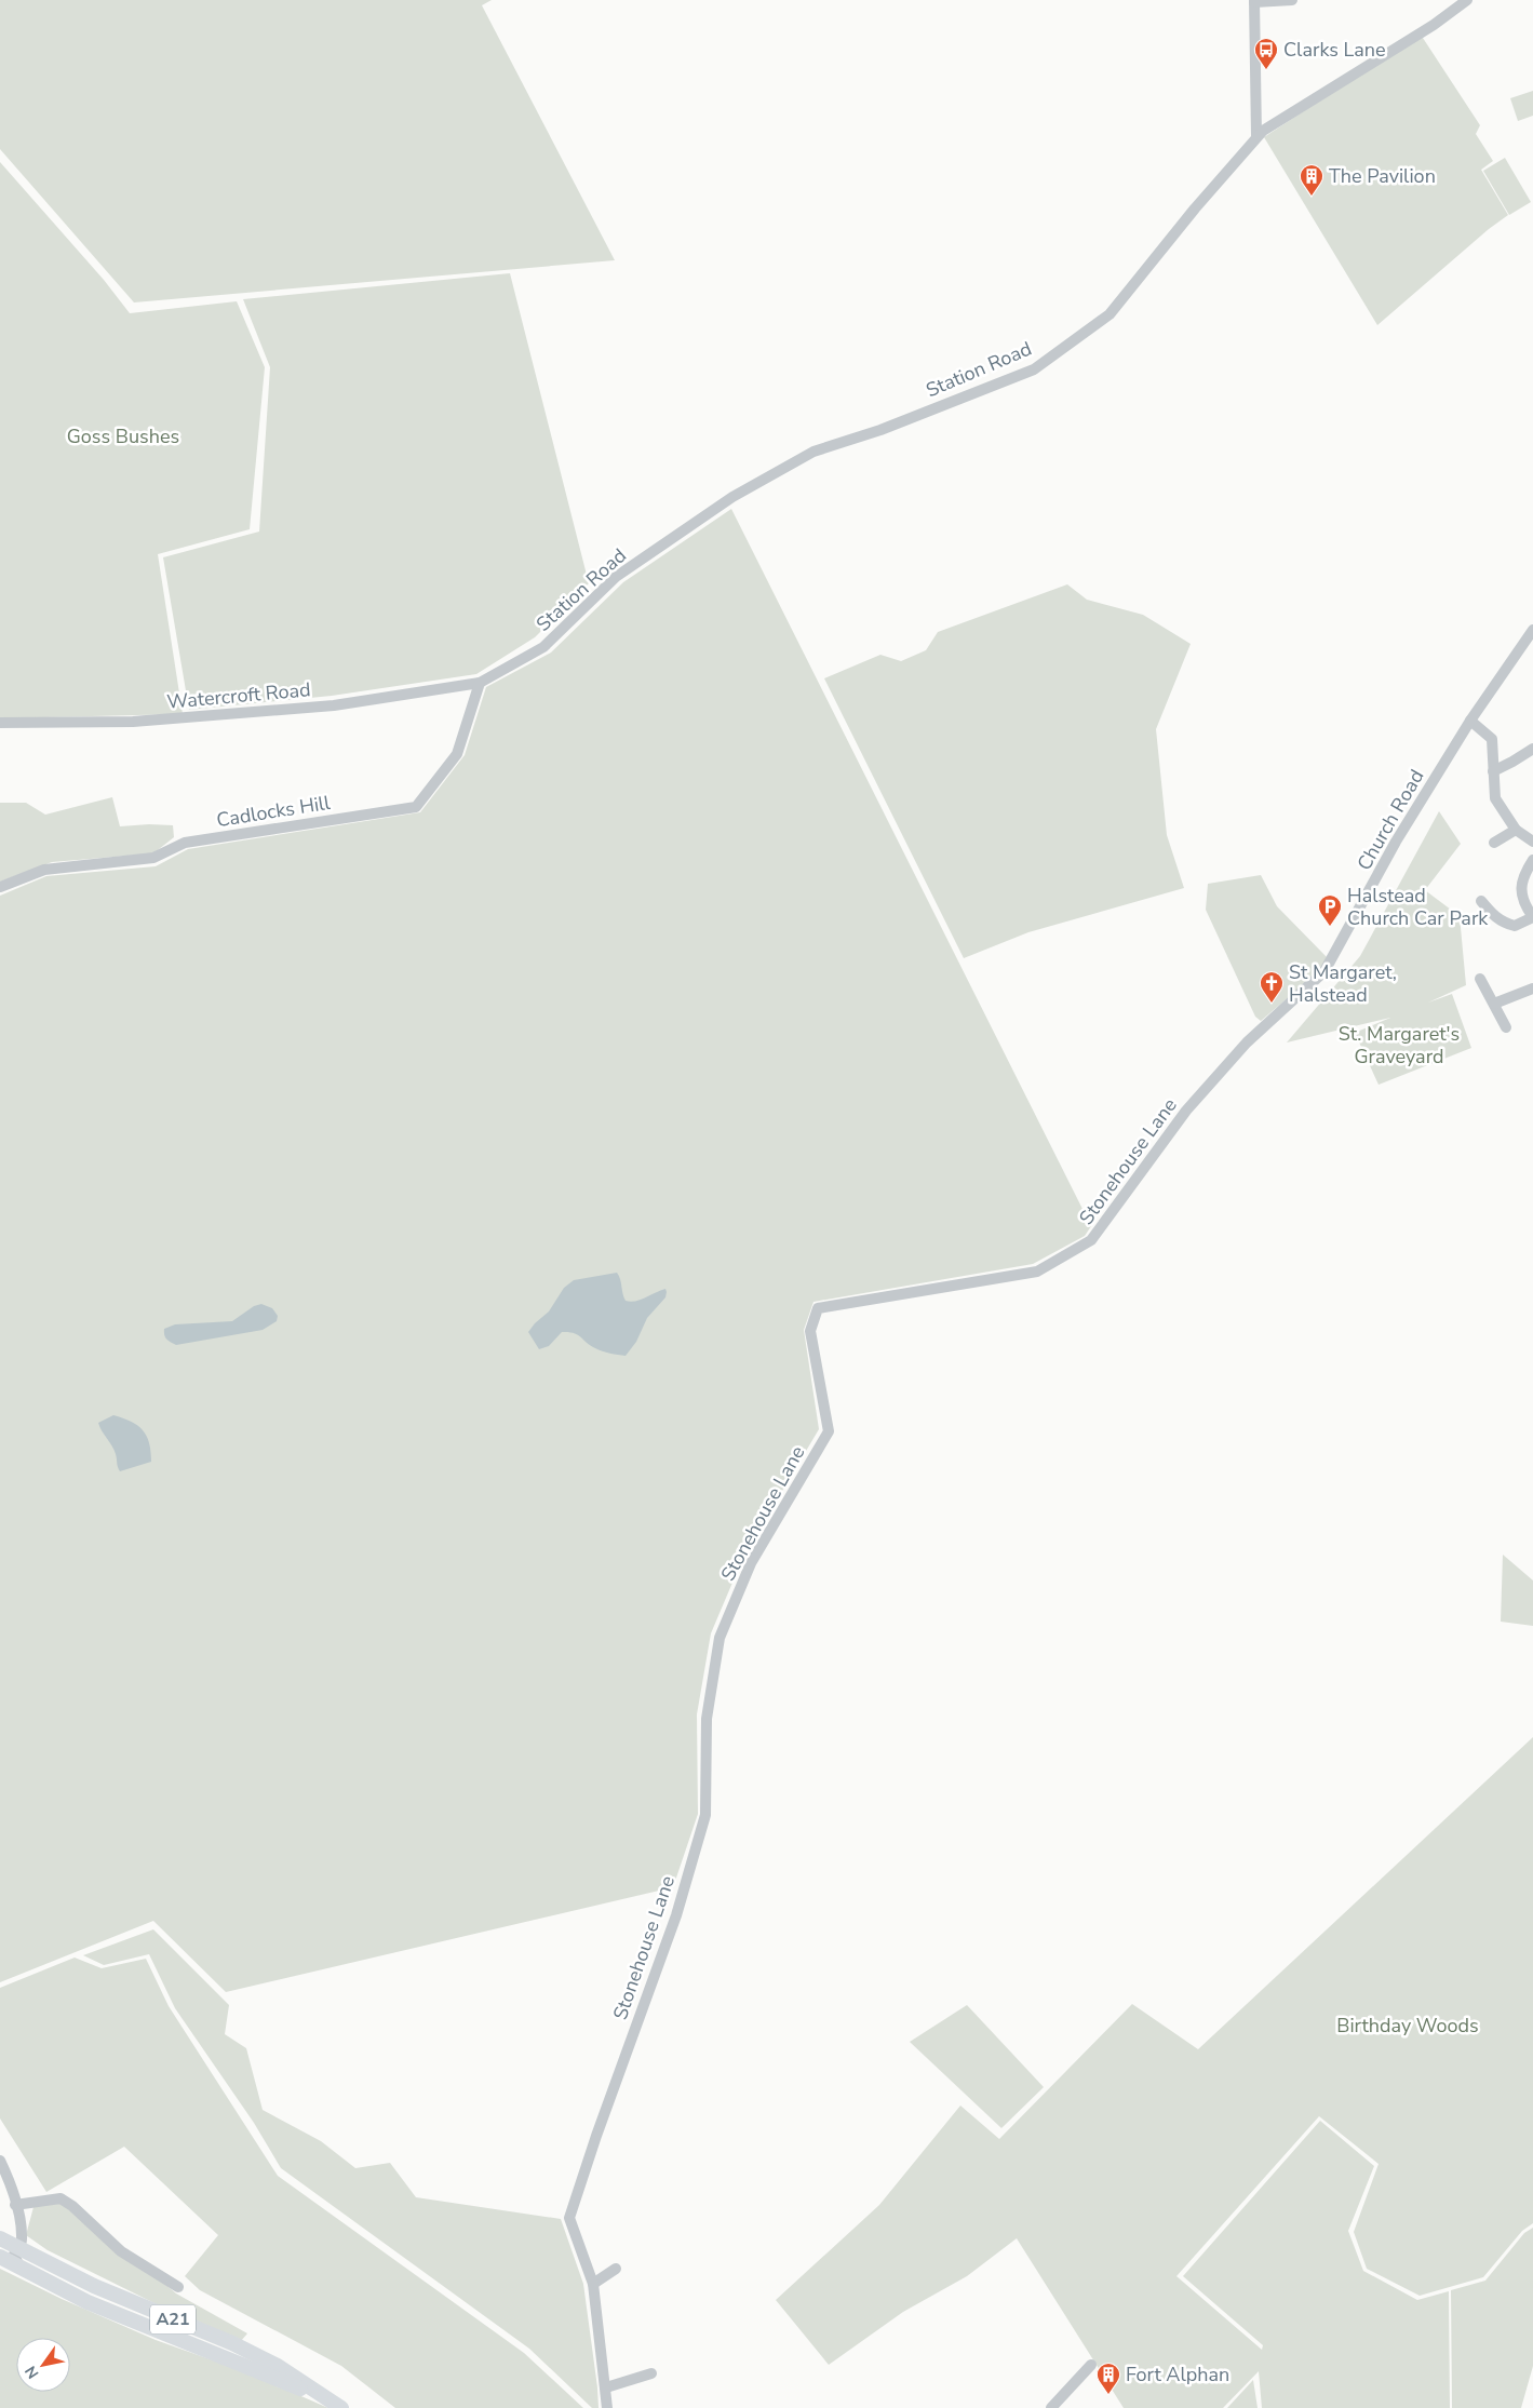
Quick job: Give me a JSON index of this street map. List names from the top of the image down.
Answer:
{
  "streets": {
    "highway": ["A21"],
    "street": [
      "Station Road",
      "Watercroft Road",
      "Cadlocks Hill",
      "Church Road",
      "Stonehouse Lane"
    ]
  },
  "crossings": [
    ["Station Road", "Watercroft Road"],
    ["Station Road", "Cadlocks Hill"],
    ["Watercroft Road", "Cadlocks Hill"],
    ["Church Road", "Stonehouse Lane"]
  ],
  "parks": ["Goss Bushes", "St. Margaret's Graveyard", "Birthday Woods"],
  "places": {
    "bus stop": ["Clarks Lane"],
    "building": ["The Pavilion", "Fort Alphan"],
    "parking": ["Halstead Church Car Park"],
    "church": ["St Margaret, Halstead"]
  },
  "north": "bottom left"
}
